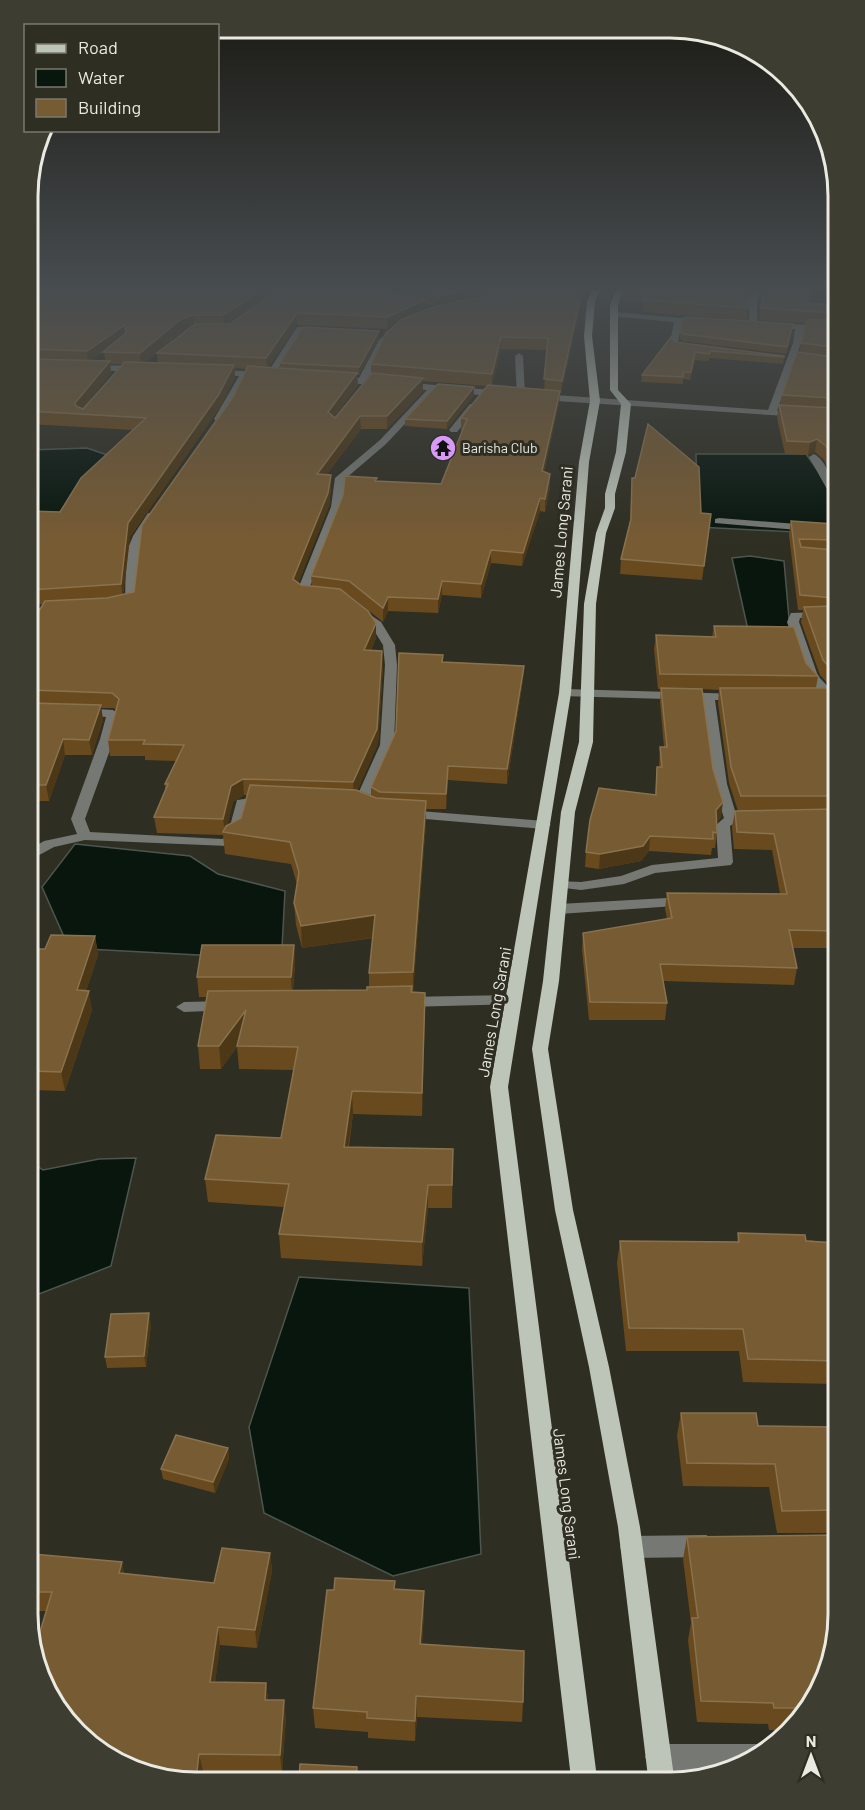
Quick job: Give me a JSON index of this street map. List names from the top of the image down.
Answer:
{
  "streets": {
    "main road": ["James Long Sarani"]
  },
  "places": {
    "temple": ["Barisha Club"]
  },
  "legend": ["Road", "Water", "Building"],
  "north": "top"
}
